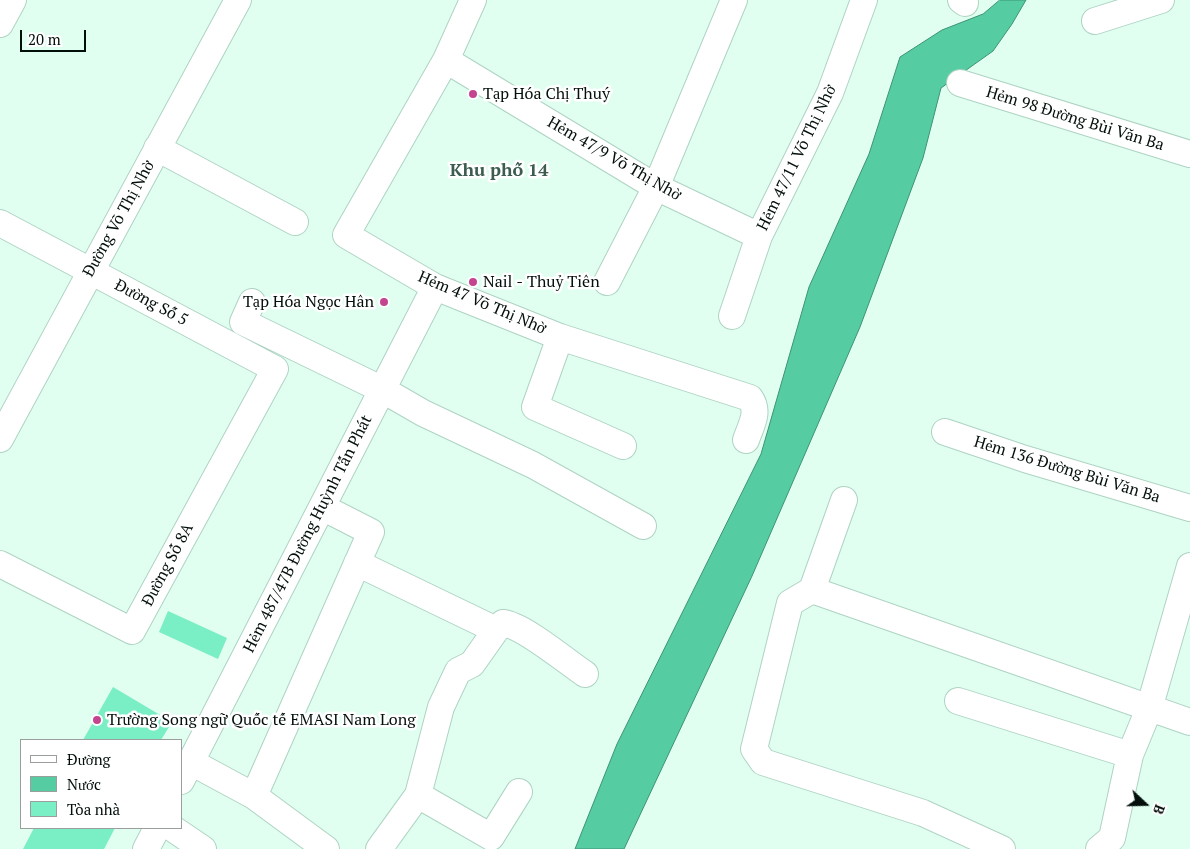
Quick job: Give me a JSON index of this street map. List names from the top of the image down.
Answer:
{
  "streets": {
    "street": [
      "Hẻm 98 Đường Bùi Văn Ba",
      "Hẻm 47/11 Võ Thị Nhờ",
      "Hẻm 47/9 Võ Thị Nhờ",
      "Đường Võ Thị Nhờ",
      "Đường Số 5",
      "Hẻm 47 Võ Thị Nhờ",
      "Hẻm 136 Đường Bùi Văn Ba",
      "Hẻm 487/47B Đường Huỳnh Tấn Phát",
      "Đường Số 8A"
    ]
  },
  "crossings": [
    ["Hẻm 47/11 Võ Thị Nhờ", "Hẻm 47/9 Võ Thị Nhờ"],
    ["Hẻm 47/9 Võ Thị Nhờ", "Hẻm 47 Võ Thị Nhờ"],
    ["Đường Võ Thị Nhờ", "Đường Số 5"],
    ["Đường Số 5", "Đường Số 8A"],
    ["Hẻm 47 Võ Thị Nhờ", "Hẻm 487/47B Đường Huỳnh Tấn Phát"]
  ],
  "districts": ["Khu phố 14"],
  "places": [
    "Tạp Hóa Chị Thuý",
    "Nail - Thuỷ Tiên",
    "Tạp Hóa Ngọc Hân",
    "Trường Song ngữ Quốc tế EMASI Nam Long"
  ],
  "legend": ["Đường", "Nước", "Tòa nhà"],
  "scale_bar": "20 m",
  "north": "right"
}
